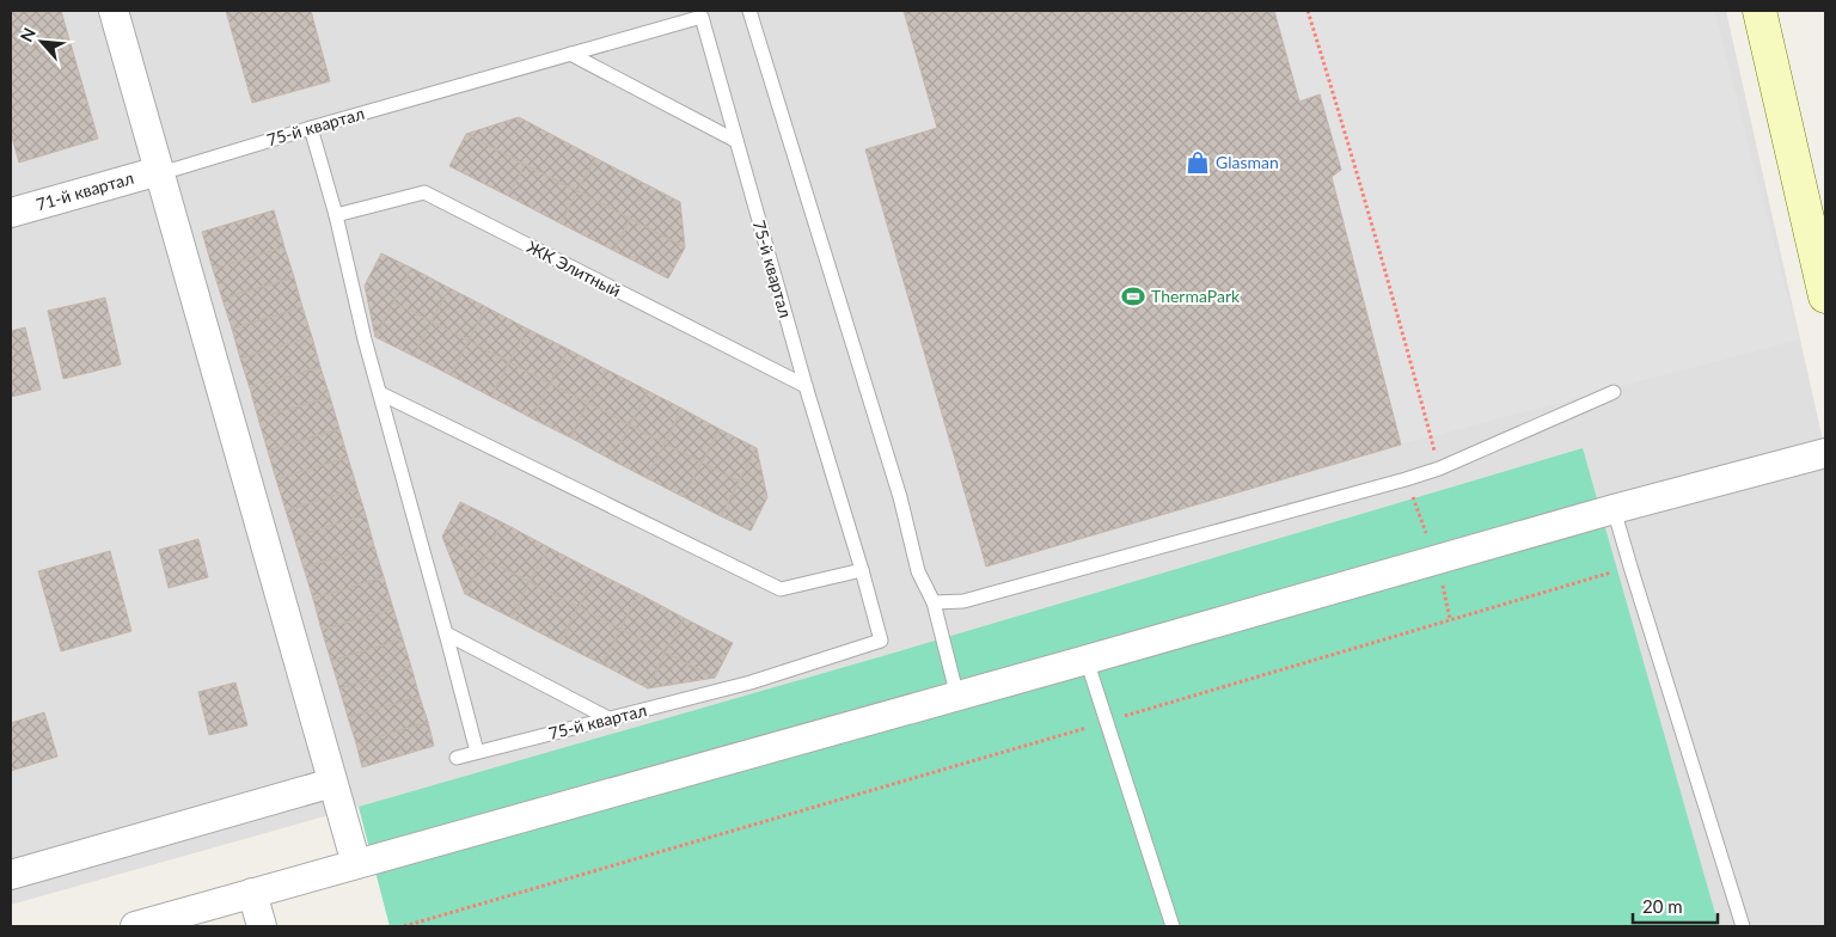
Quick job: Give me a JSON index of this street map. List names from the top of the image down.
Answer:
{
  "streets": {
    "street": ["71-й квартал"],
    "lane": ["75-й квартал", "ЖК Элитный"]
  },
  "crossings": [
    ["75-й квартал", "71-й квартал"],
    ["75-й квартал", "ЖК Элитный"]
  ],
  "places": {
    "shop": ["Glasman"],
    "sports": ["ThermaPark"]
  },
  "scale_bar": "20 m",
  "north": "top left"
}
